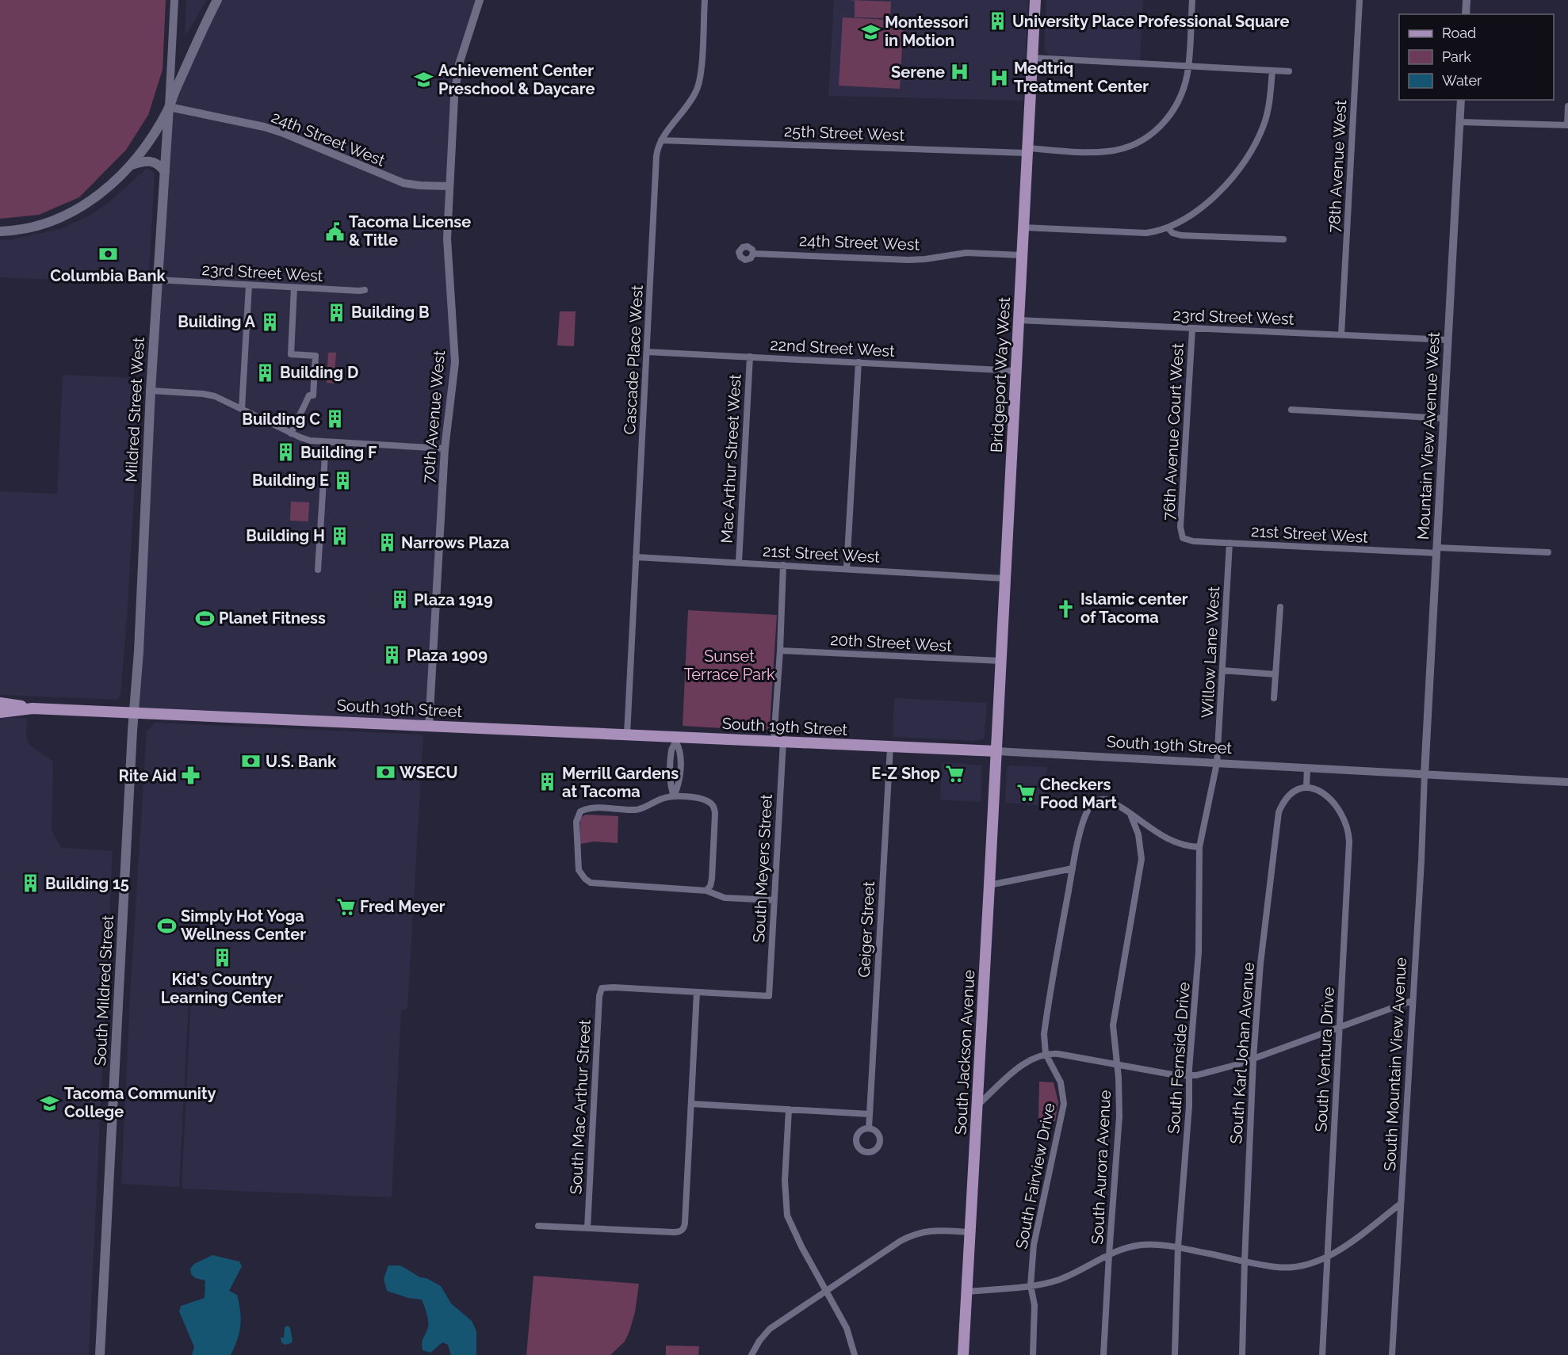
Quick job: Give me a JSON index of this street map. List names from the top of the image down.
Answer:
{
  "streets": {
    "main road": [
      "Bridgeport Way West",
      "Mildred Street West",
      "South 19th Street",
      "South Mildred Street",
      "South Jackson Avenue"
    ],
    "street": [
      "25th Street West",
      "24th Street West",
      "78th Avenue West",
      "23rd Street West",
      "22nd Street West",
      "Cascade Place West",
      "70th Avenue West",
      "76th Avenue Court West",
      "Mountain View Avenue West",
      "Mac Arthur Street West",
      "21st Street West",
      "20th Street West",
      "Willow Lane West",
      "South Meyers Street",
      "Geiger Street",
      "South Karl Johan Avenue",
      "South Fernside Drive",
      "South Ventura Drive",
      "South Mountain View Avenue",
      "South Mac Arthur Street",
      "South Aurora Avenue",
      "South Fairview Drive"
    ]
  },
  "crossings": [
    ["25th Street West", "Cascade Place West"],
    ["25th Street West", "Bridgeport Way West"],
    ["24th Street West", "Bridgeport Way West"],
    ["24th Street West", "Mildred Street West"],
    ["24th Street West", "70th Avenue West"],
    ["78th Avenue West", "23rd Street West"],
    ["23rd Street West", "Bridgeport Way West"],
    ["23rd Street West", "Mildred Street West"],
    ["23rd Street West", "76th Avenue Court West"],
    ["23rd Street West", "Mountain View Avenue West"],
    ["22nd Street West", "Cascade Place West"],
    ["22nd Street West", "Bridgeport Way West"],
    ["22nd Street West", "Mac Arthur Street West"],
    ["Cascade Place West", "21st Street West"],
    ["Cascade Place West", "South 19th Street"],
    ["Bridgeport Way West", "21st Street West"],
    ["Bridgeport Way West", "20th Street West"],
    ["Bridgeport Way West", "South 19th Street"],
    ["Bridgeport Way West", "South Jackson Avenue"],
    ["Mildred Street West", "South 19th Street"],
    ["Mildred Street West", "South Mildred Street"],
    ["70th Avenue West", "South 19th Street"],
    ["76th Avenue Court West", "21st Street West"],
    ["Mountain View Avenue West", "21st Street West"],
    ["Mountain View Avenue West", "South 19th Street"],
    ["Mountain View Avenue West", "South Mountain View Avenue"],
    ["Mac Arthur Street West", "21st Street West"],
    ["21st Street West", "Willow Lane West"],
    ["21st Street West", "South Meyers Street"],
    ["20th Street West", "South Meyers Street"],
    ["Willow Lane West", "South 19th Street"],
    ["Willow Lane West", "South Fernside Drive"],
    ["South 19th Street", "South Meyers Street"],
    ["South 19th Street", "Geiger Street"],
    ["South 19th Street", "South Mildred Street"],
    ["South 19th Street", "South Jackson Avenue"],
    ["South 19th Street", "South Fernside Drive"],
    ["South 19th Street", "South Mountain View Avenue"],
    ["South Meyers Street", "South Mac Arthur Street"],
    ["South Karl Johan Avenue", "South Ventura Drive"],
    ["South Aurora Avenue", "South Fairview Drive"]
  ],
  "parks": ["Sunset Terrace Park"],
  "places": {
    "building": [
      "University Place Professional Square",
      "Building B",
      "Building A",
      "Building D",
      "Building C",
      "Building F",
      "Building E",
      "Building H",
      "Narrows Plaza",
      "Plaza 1919",
      "Plaza 1909",
      "Merrill Gardens at Tacoma",
      "Building 15",
      "Kid's Country Learning Center"
    ],
    "school or university": ["Montessori in Motion", "Achievement Center Preschool & Daycare", "Tacoma Community College"],
    "hospital": ["Serene", "Medtriq Treatment Center"],
    "public building": ["Tacoma License & Title"],
    "bank": ["Columbia Bank", "U.S. Bank", "WSECU"],
    "church": ["Islamic center of Tacoma"],
    "sports": ["Planet Fitness", "Simply Hot Yoga Wellness Center"],
    "supermarket": ["E-Z Shop", "Checkers Food Mart", "Fred Meyer"],
    "pharmacy": ["Rite Aid"]
  },
  "legend": ["Road", "Park", "Water"]
}
